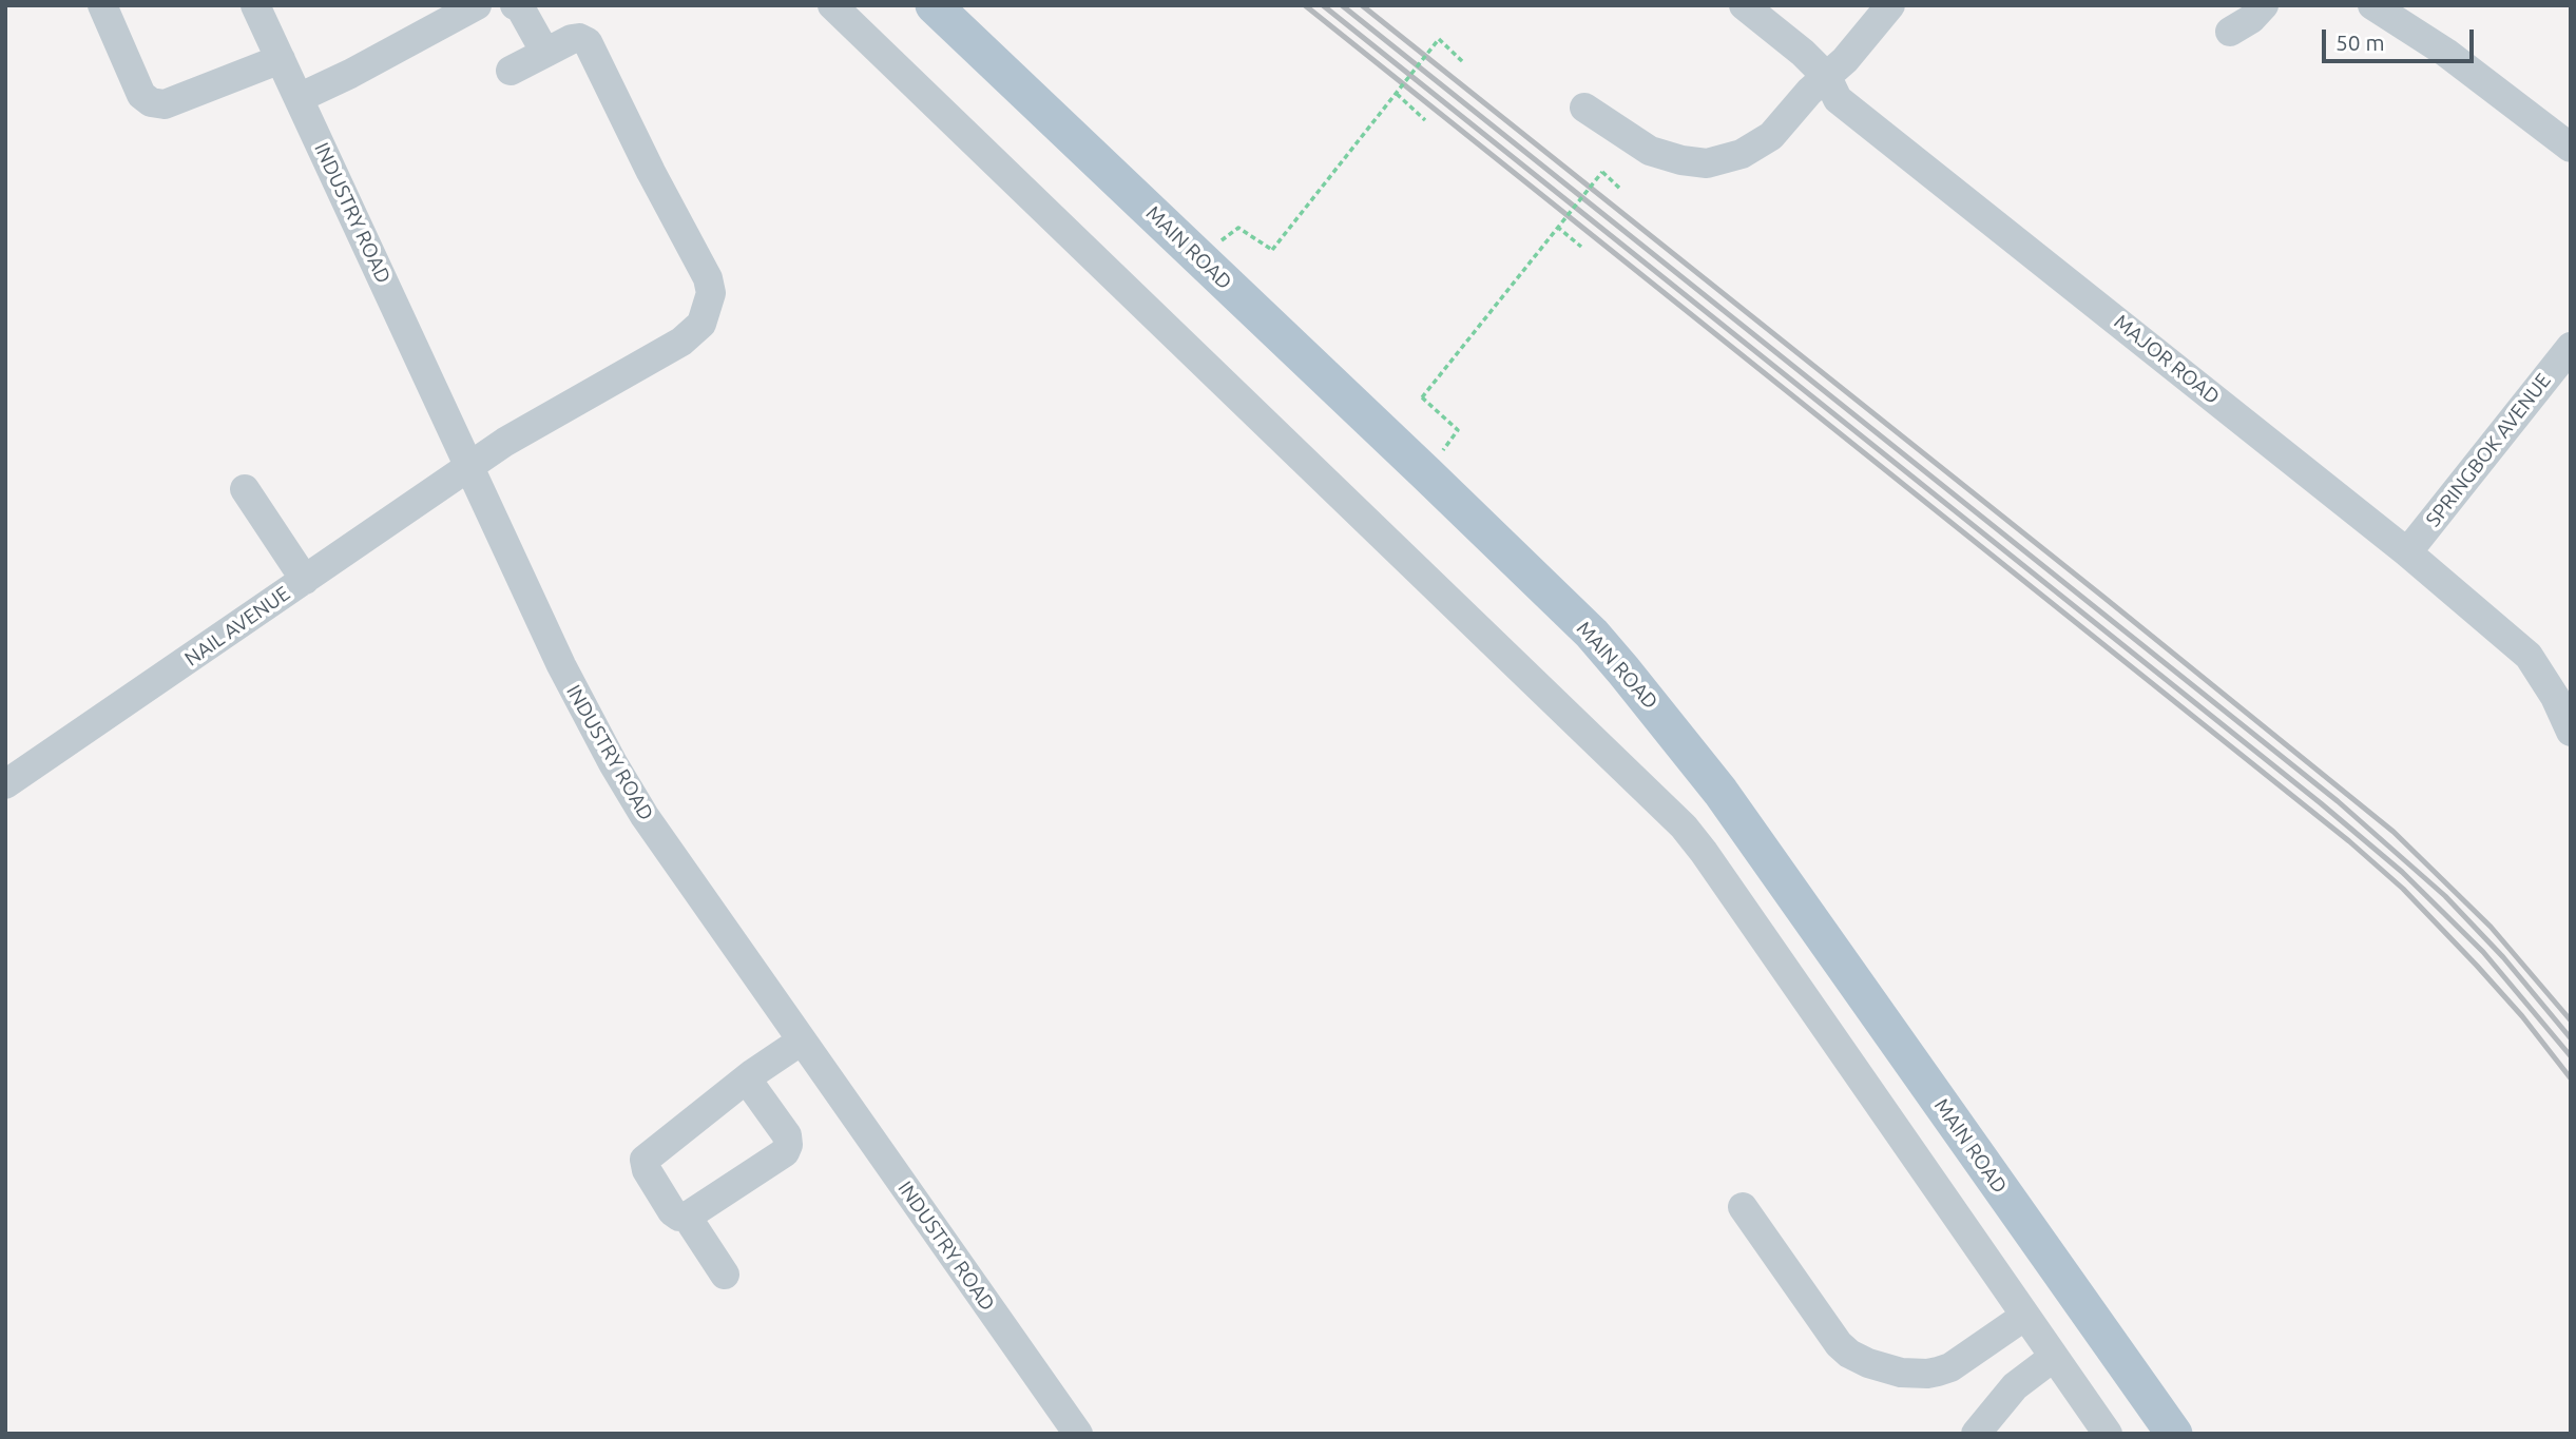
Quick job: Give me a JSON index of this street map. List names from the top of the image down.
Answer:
{
  "streets": {
    "main road": ["MAIN ROAD"],
    "street": [
      "INDUSTRY ROAD",
      "MAJOR ROAD",
      "SPRINGBOK AVENUE",
      "NAIL AVENUE"
    ]
  },
  "crossings": [
    ["INDUSTRY ROAD", "NAIL AVENUE"],
    ["MAJOR ROAD", "SPRINGBOK AVENUE"]
  ],
  "scale_bar": "50 m"
}
